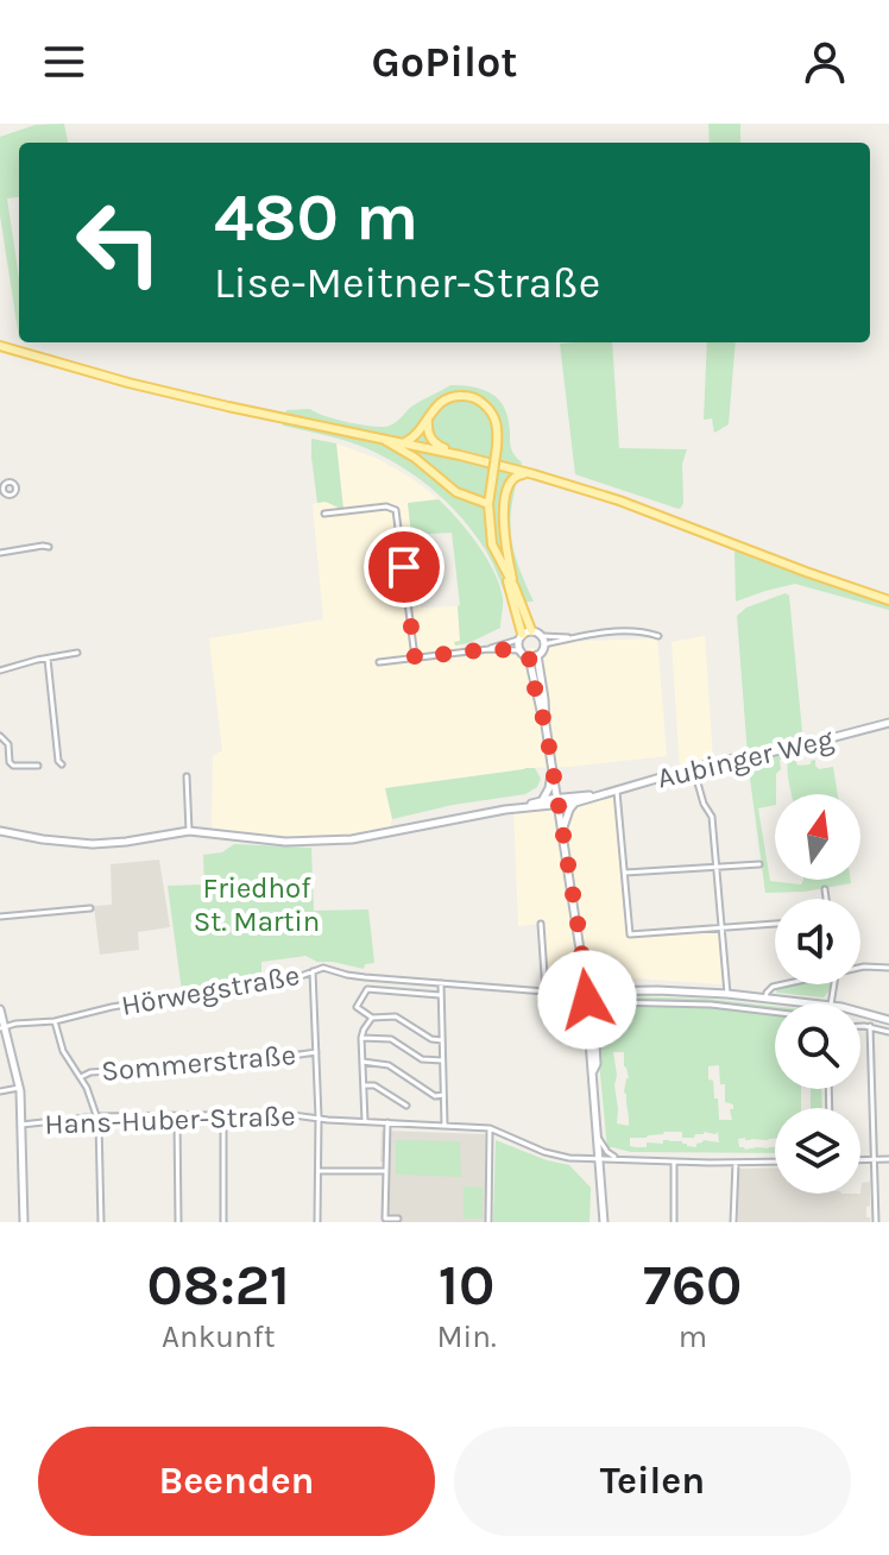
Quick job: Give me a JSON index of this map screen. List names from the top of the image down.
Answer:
{
  "streets": {
    "street": [
      "Aubinger Weg",
      "Hörwegstraße",
      "Sommerstraße",
      "Hans-Huber-Straße"
    ]
  },
  "parks": ["Friedhof St. Martin"],
  "north": "top",
  "page": {
    "header": "GoPilot",
    "turn": ["480 m", "Lise-Meitner-Straße"],
    "eta": [
      "08:21",
      "Ankunft",
      "10",
      "Min.",
      "760",
      "m"
    ],
    "buttons": ["Beenden", "Teilen"]
  }
}
